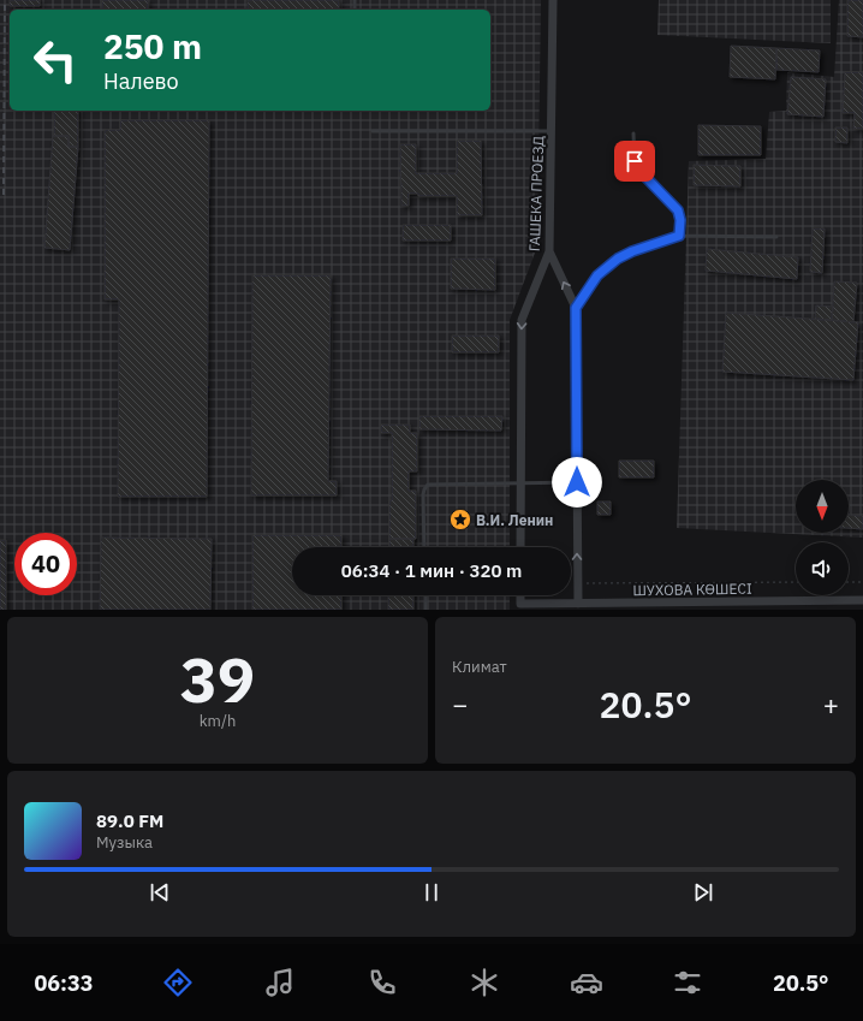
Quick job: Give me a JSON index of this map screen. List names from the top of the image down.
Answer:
{
  "streets": {
    "street": ["ГАШЕКА ПРОЕЗД", "ШУХОВА КӨШЕСІ"]
  },
  "places": {
    "place": ["В.И. Ленин"]
  },
  "north": "bottom",
  "page": {
    "turn": ["250 m", "Налево"],
    "limit": "40",
    "trip": "06:34 · 1 мин · 320 m",
    "tile": [
      ["39", "km/h"],
      "Климат"
    ],
    "heat": ["−", "20.5°", "+"],
    "song": ["89.0 FM", "Музыка"],
    "tabs": ["06:33", "20.5°"]
  }
}
